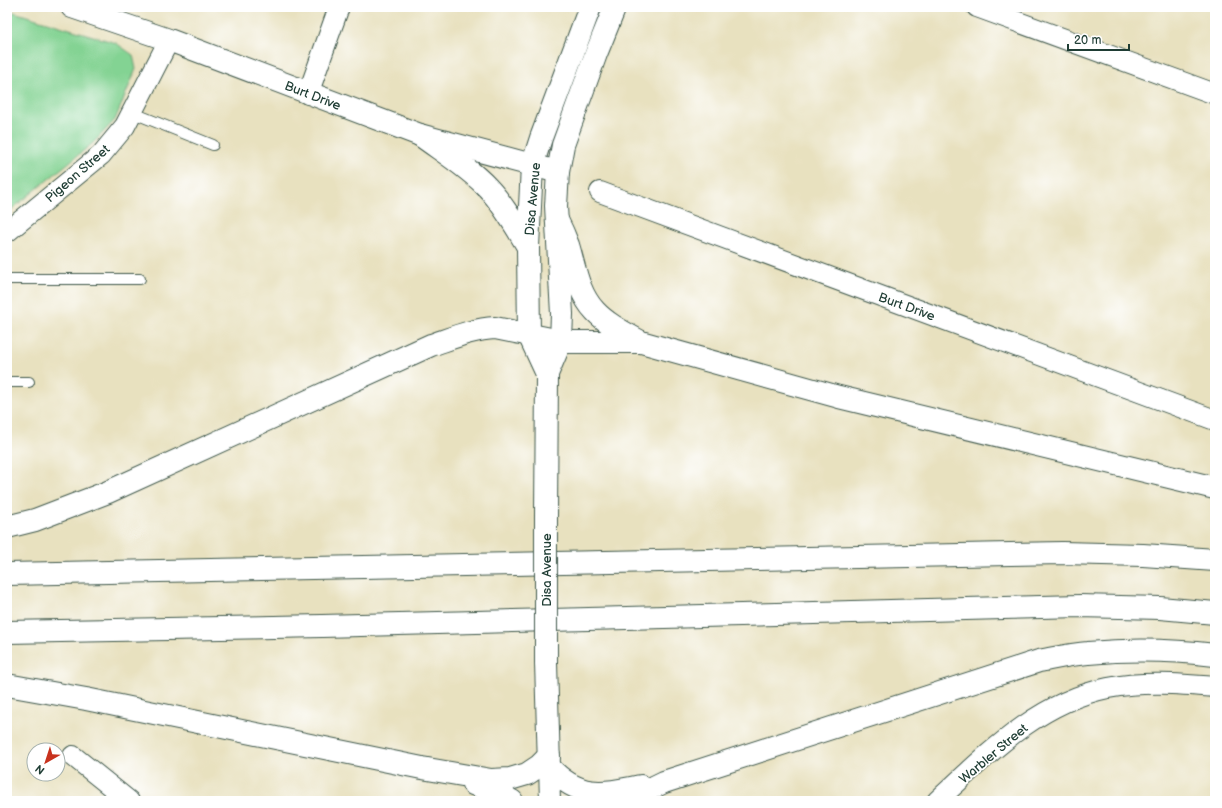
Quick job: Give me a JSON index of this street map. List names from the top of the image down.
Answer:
{
  "streets": {
    "main road": ["Burt Drive", "Disa Avenue"],
    "street": ["Pigeon Street", "Warbler Street"]
  },
  "crossings": [
    ["Burt Drive", "Pigeon Street"],
    ["Burt Drive", "Disa Avenue"]
  ],
  "scale_bar": "20 m",
  "north": "bottom left"
}
